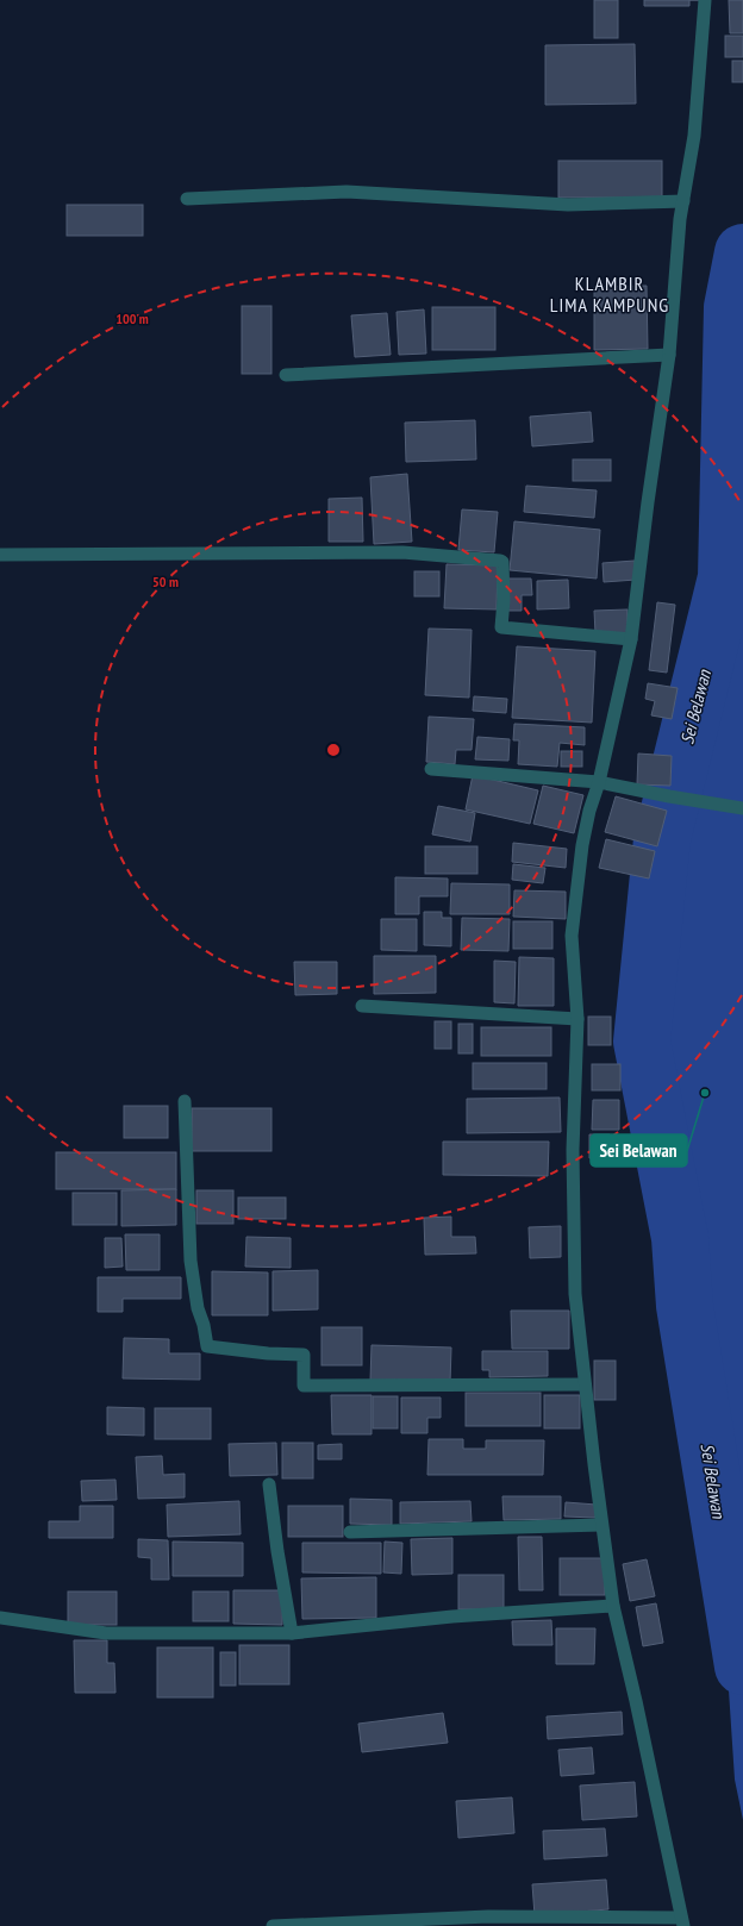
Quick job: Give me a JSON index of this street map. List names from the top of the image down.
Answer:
{
  "districts": ["KLAMBIR LIMA KAMPUNG"],
  "water": ["Sei Belawan"],
  "places": ["Sei Belawan"],
  "rings": ["100 m", "50 m"]
}
